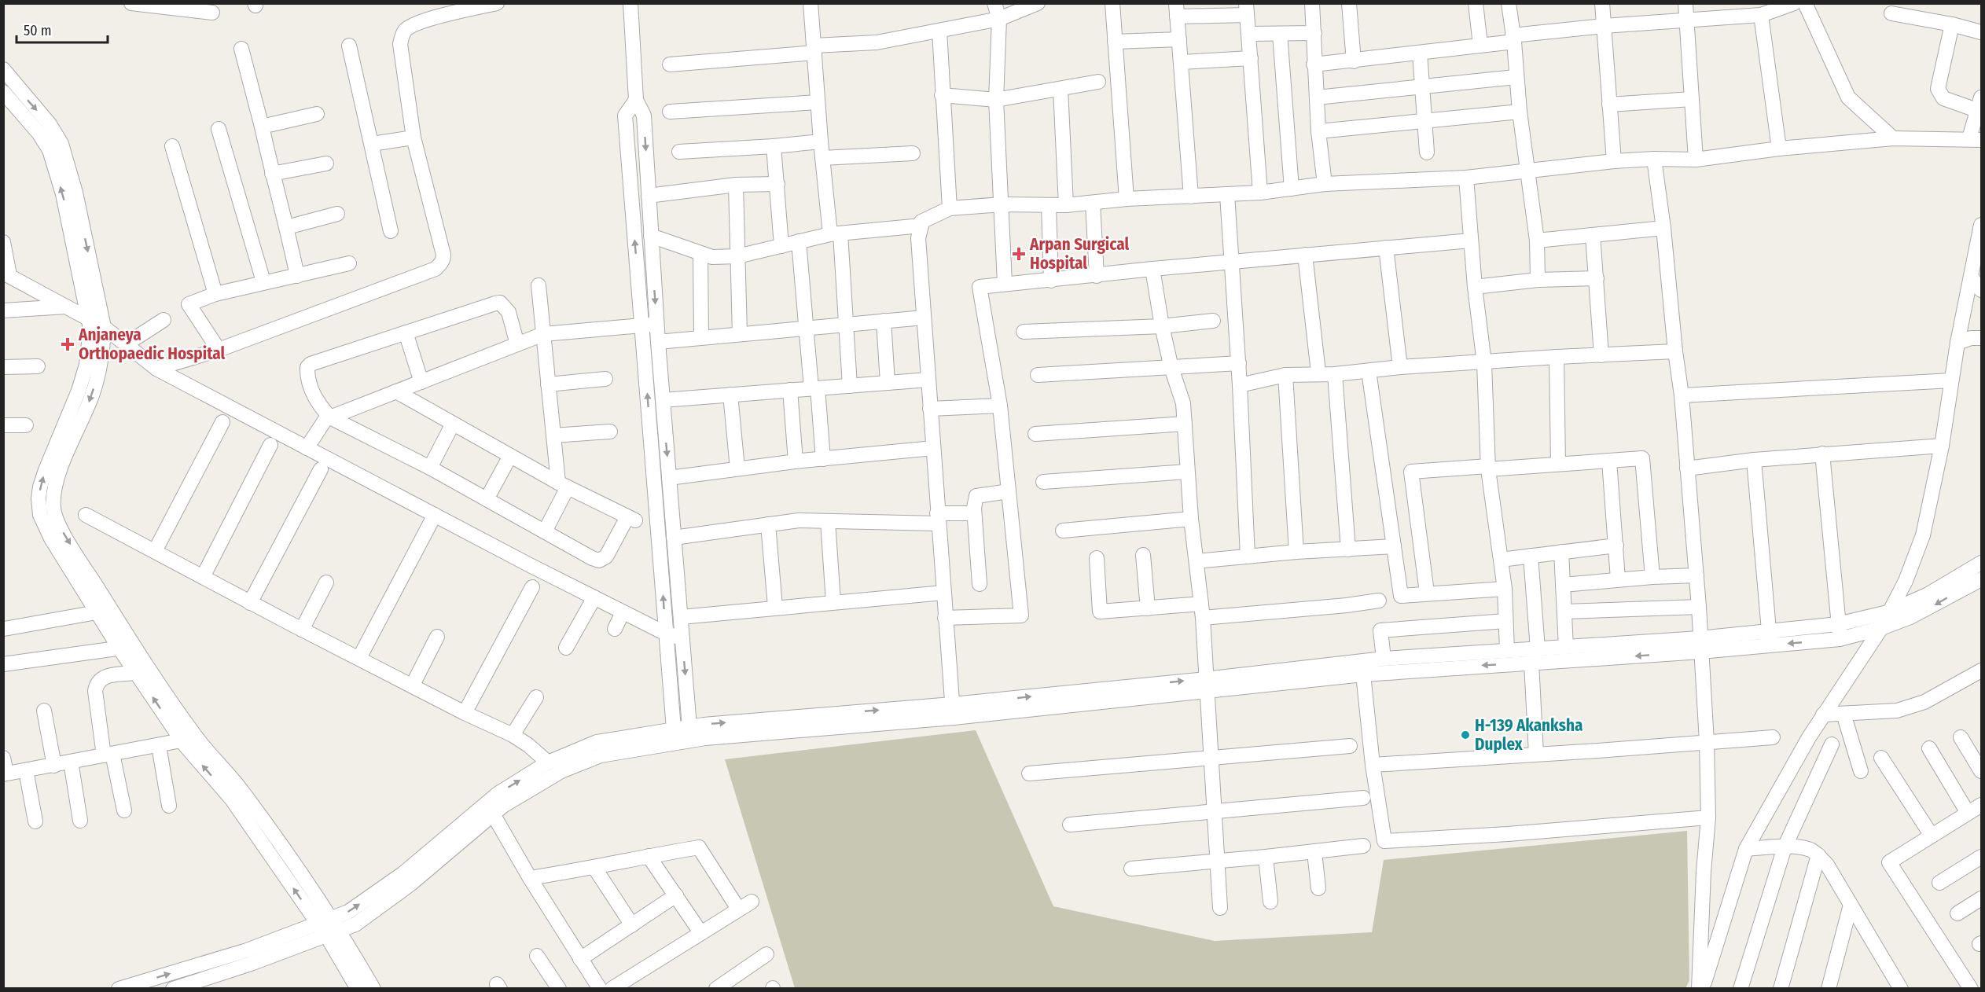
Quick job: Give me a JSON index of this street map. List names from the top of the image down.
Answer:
{
  "places": {
    "health": ["Arpan Surgical Hospital", "Anjaneya Orthopaedic Hospital"],
    "other": ["H-139 Akanksha Duplex"]
  },
  "scale_bar": "50 m"
}
